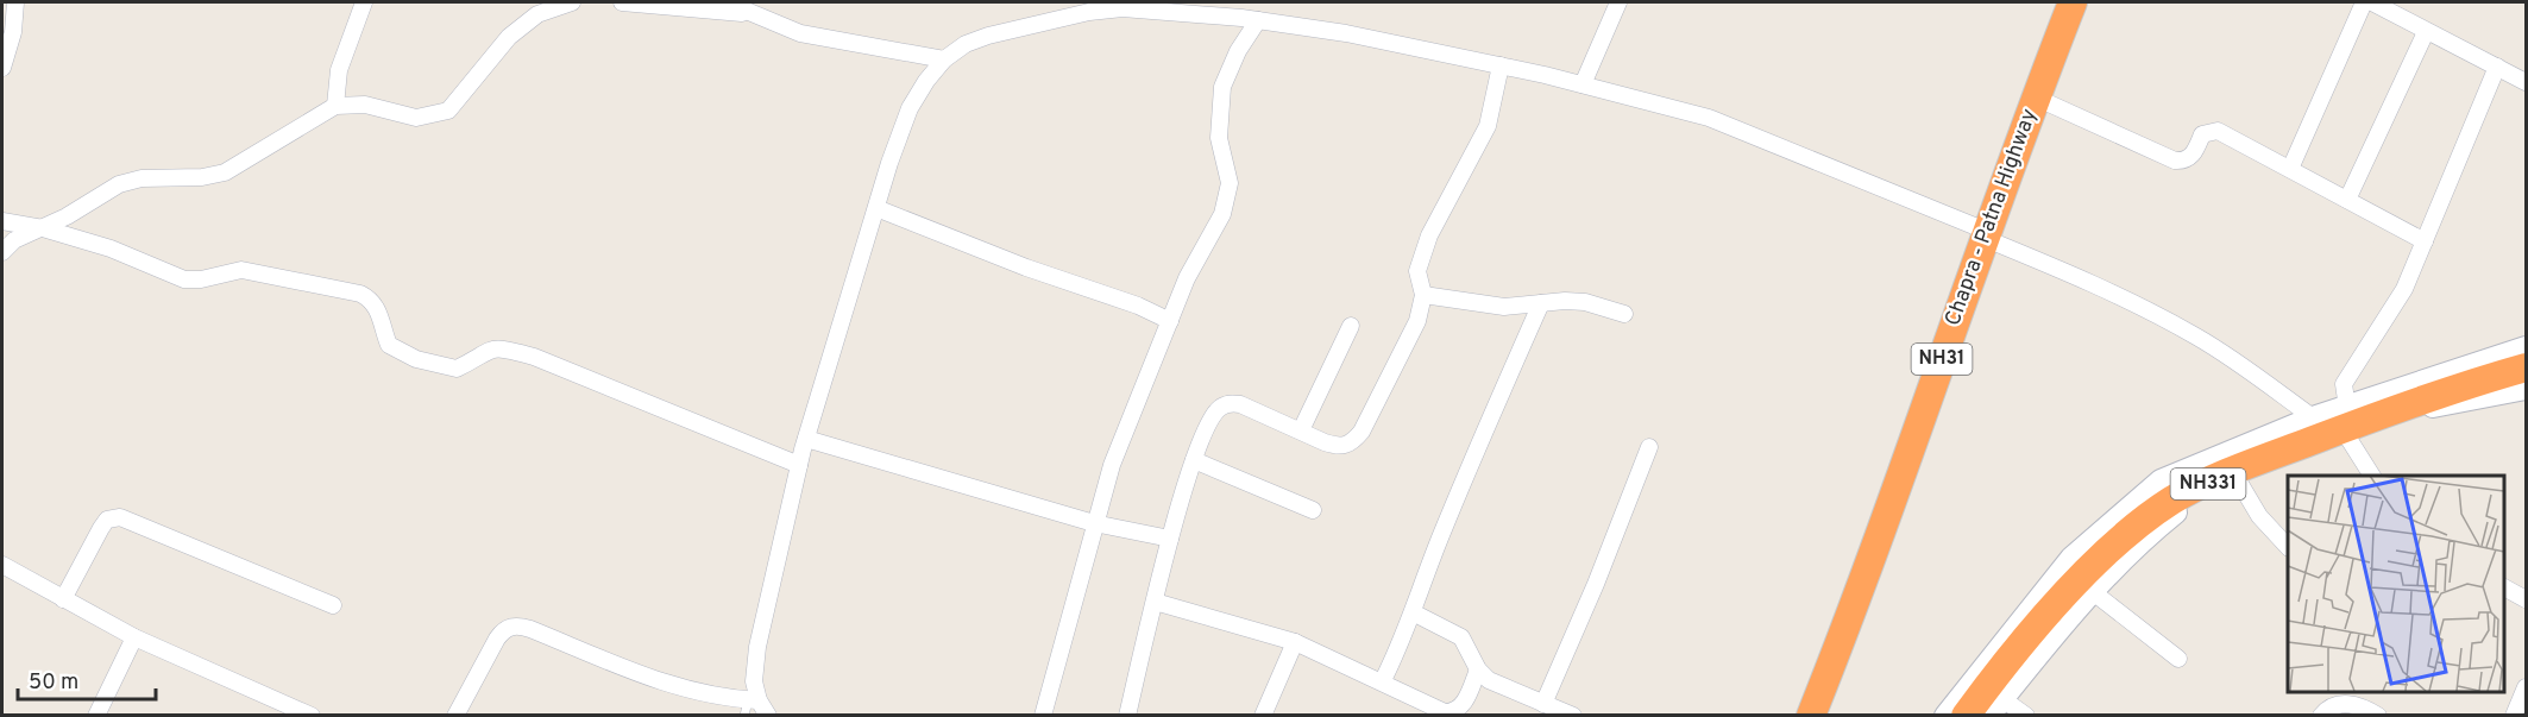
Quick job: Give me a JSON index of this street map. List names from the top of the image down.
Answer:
{
  "streets": {
    "highway": ["Chapra - Patna Highway", "NH31", "NH331"]
  },
  "scale_bar": "50 m"
}
